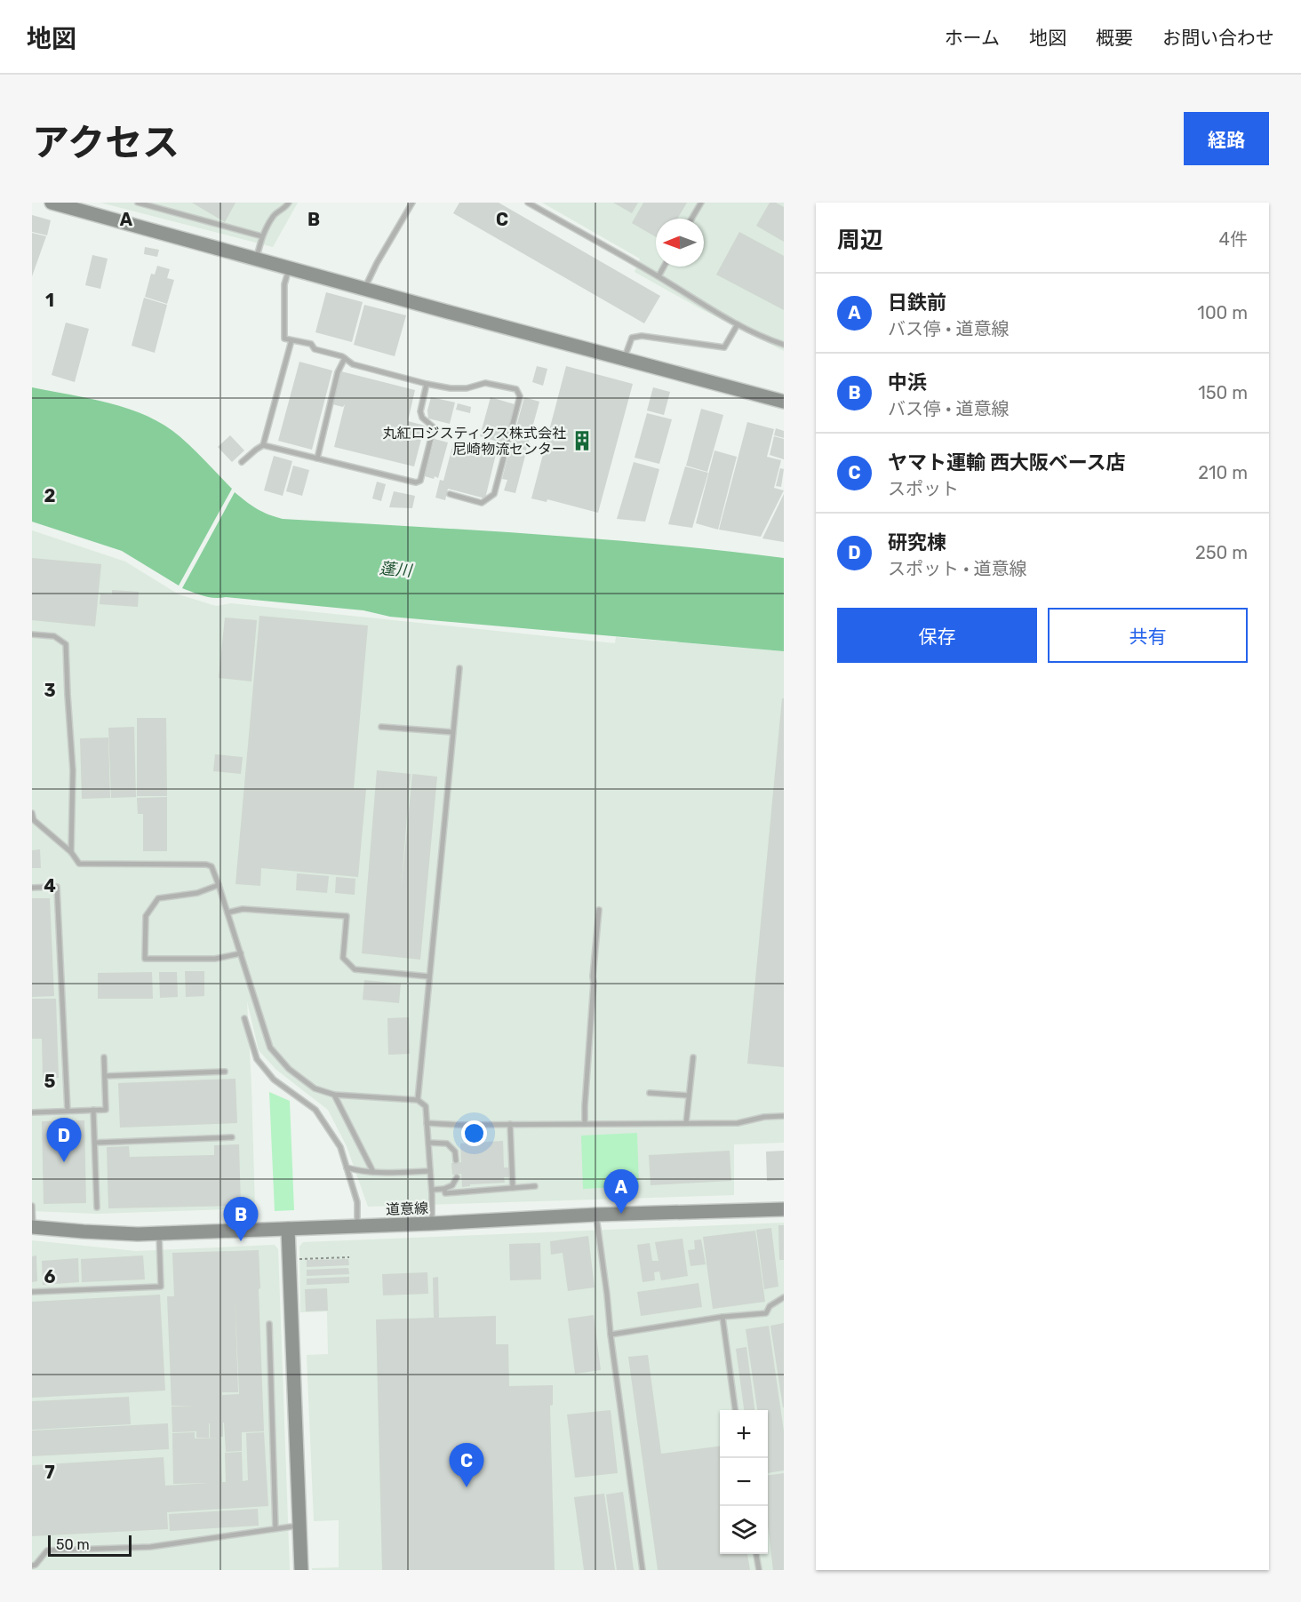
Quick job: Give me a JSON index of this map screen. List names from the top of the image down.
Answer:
{
  "streets": {
    "street": ["道意線"]
  },
  "water": ["蓬川"],
  "places": {
    "building": ["丸紅ロジスティクス株式会社 尼崎物流センター"]
  },
  "scale_bar": "50 m",
  "north": "left",
  "page": {
    "header": "地図",
    "nav": [
      "ホーム",
      "地図",
      "概要",
      "お問い合わせ"
    ],
    "title": "アクセス",
    "buttons": [
      "経路",
      ["保存", "共有"]
    ],
    "heading": ["周辺", "4件"],
    "list": [
      {
        "mark": "A",
        "name": "日鉄前",
        "note": "バス停 · 道意線",
        "value": "100 m"
      },
      {
        "mark": "B",
        "name": "中浜",
        "note": "バス停 · 道意線",
        "value": "150 m"
      },
      {
        "mark": "C",
        "name": "ヤマト運輸 西大阪ベース店",
        "note": "スポット",
        "value": "210 m"
      },
      {
        "mark": "D",
        "name": "研究棟",
        "note": "スポット · 道意線",
        "value": "250 m"
      }
    ],
    "pins": [
      "D",
      "A",
      "B",
      "C"
    ],
    "map_buttons": ["+", "−"],
    "scale": "50 m"
  },
  "grid": {
    "columns": ["A", "B", "C"],
    "rows": [
      "1",
      "2",
      "3",
      "4",
      "5",
      "6",
      "7"
    ]
  }
}
